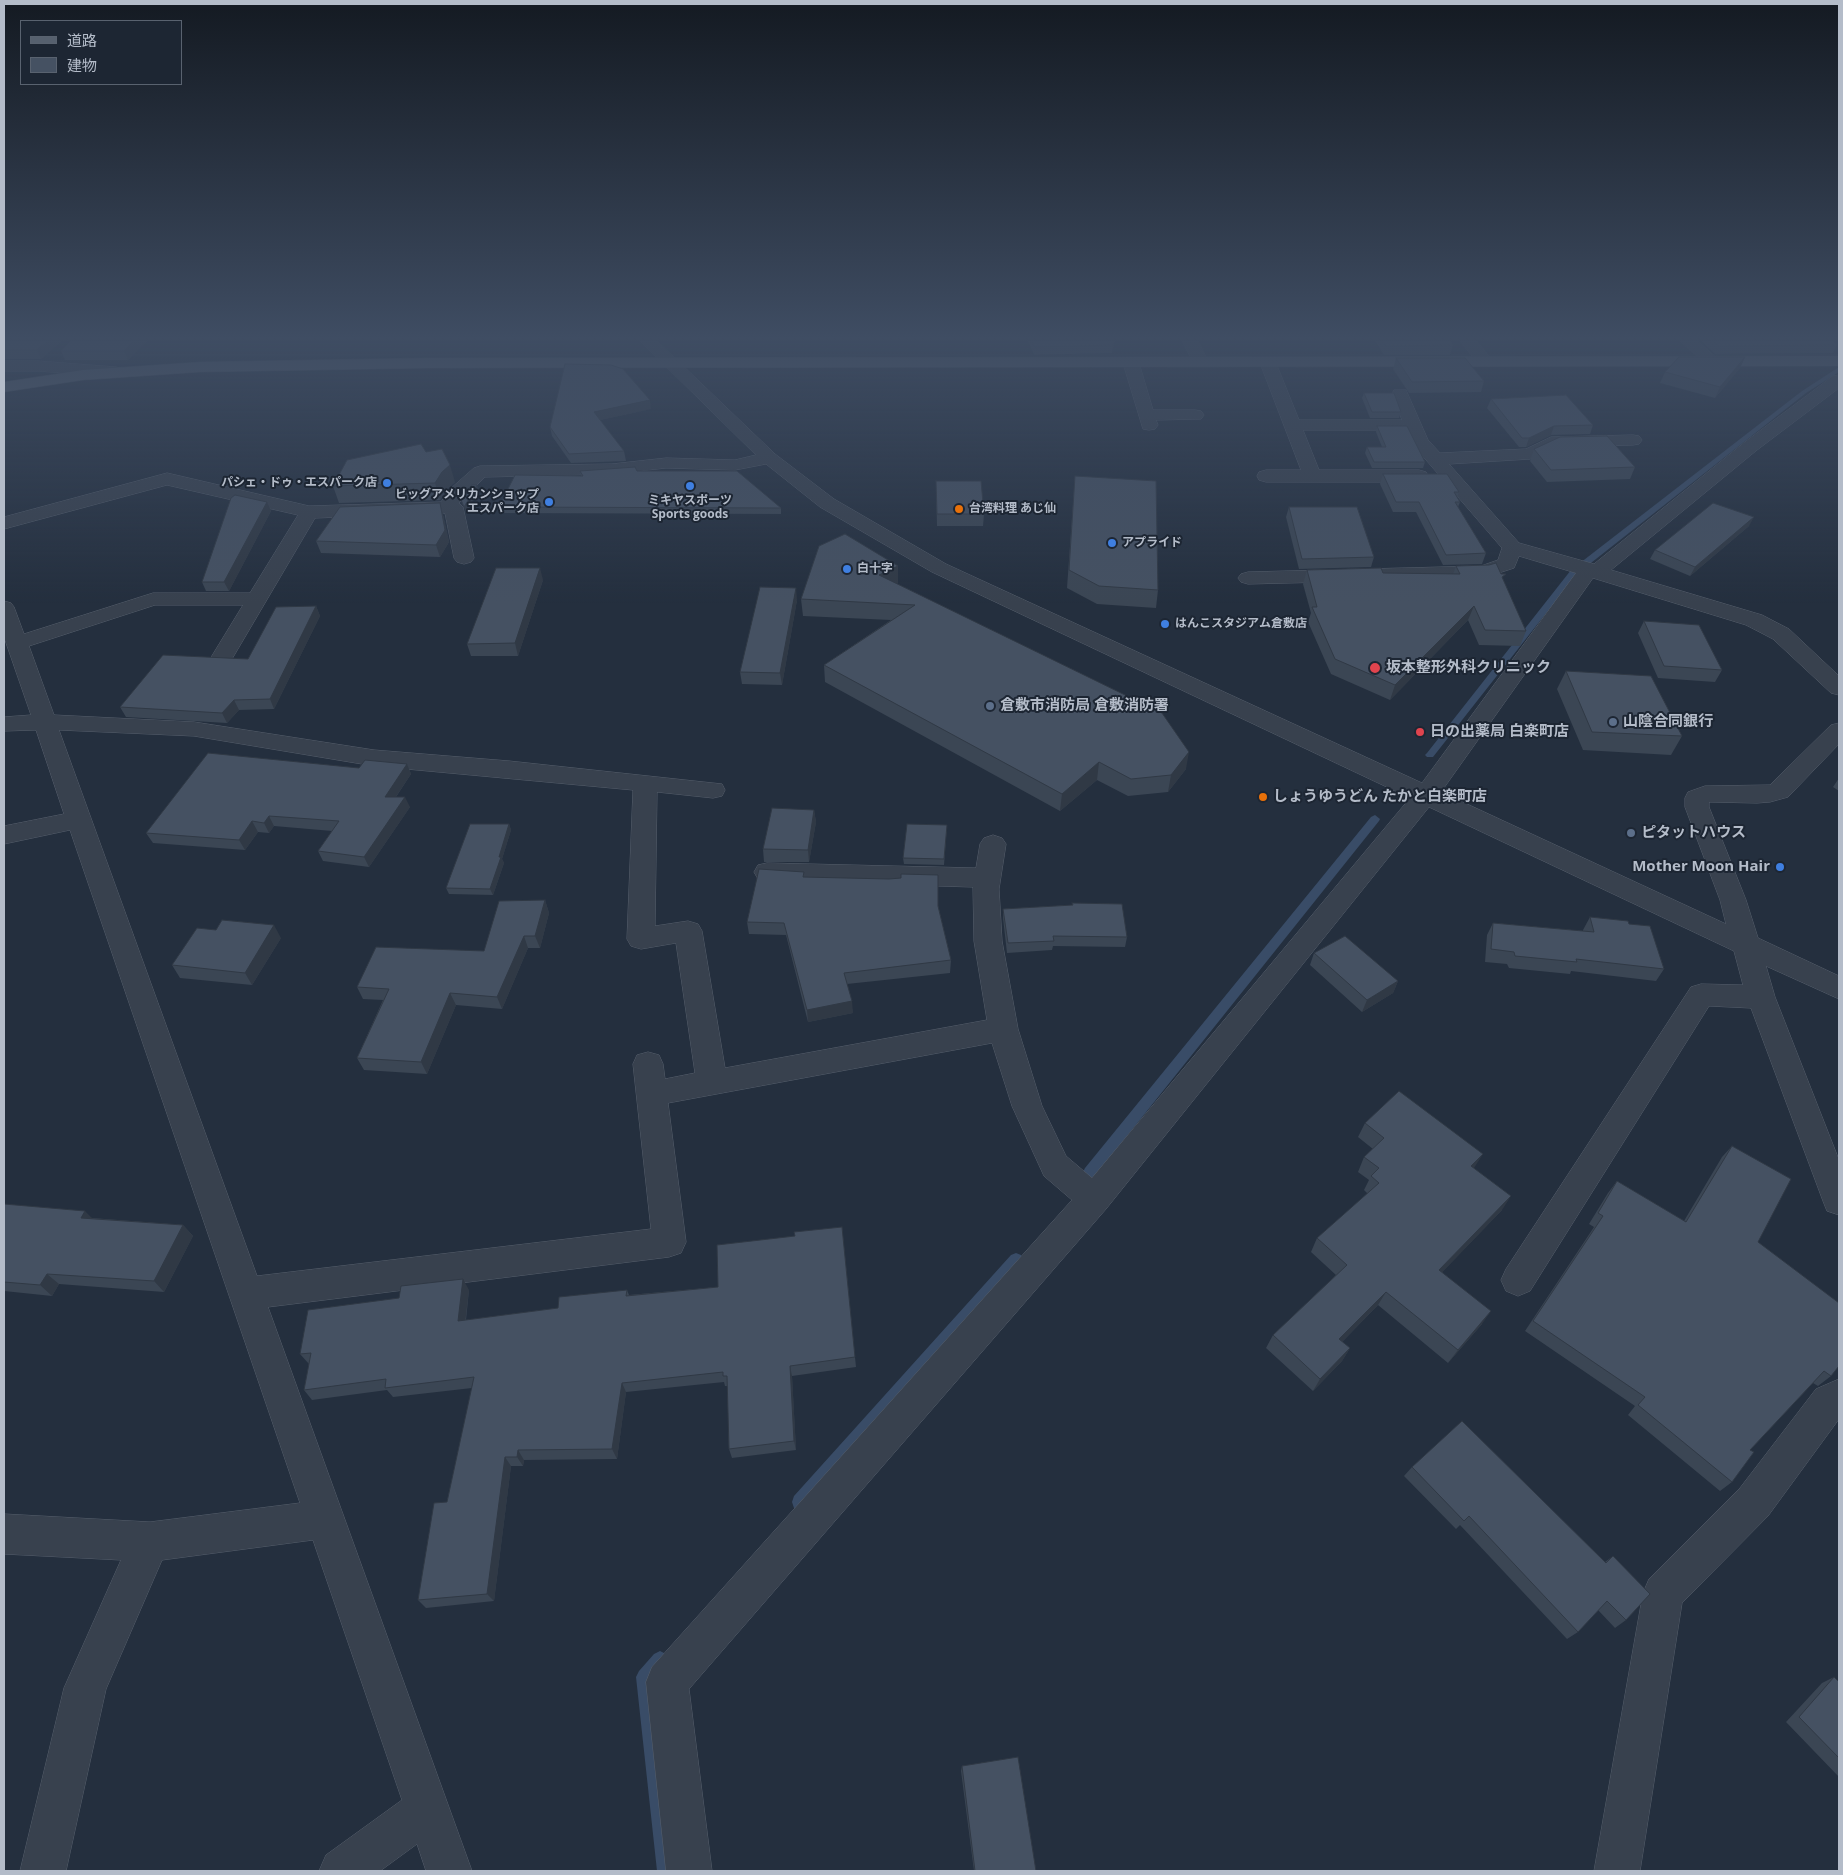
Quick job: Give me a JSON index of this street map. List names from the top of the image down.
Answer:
{
  "places": [
    "パシェ・ドゥ・エスパーク店",
    "ミキヤスポーツ Sports goods",
    "ビッグアメリカンショップ エスパーク店",
    "台湾料理 あじ仙",
    "アプライド",
    "白十字",
    "はんこスタジアム倉敷店",
    "坂本整形外科クリニック",
    "倉敷市消防局 倉敷消防署",
    "山陰合同銀行",
    "日の出薬局 白楽町店",
    "しょうゆうどん たかと白楽町店",
    "ピタットハウス",
    "Mother Moon Hair"
  ],
  "legend": ["道路", "建物"]
}
